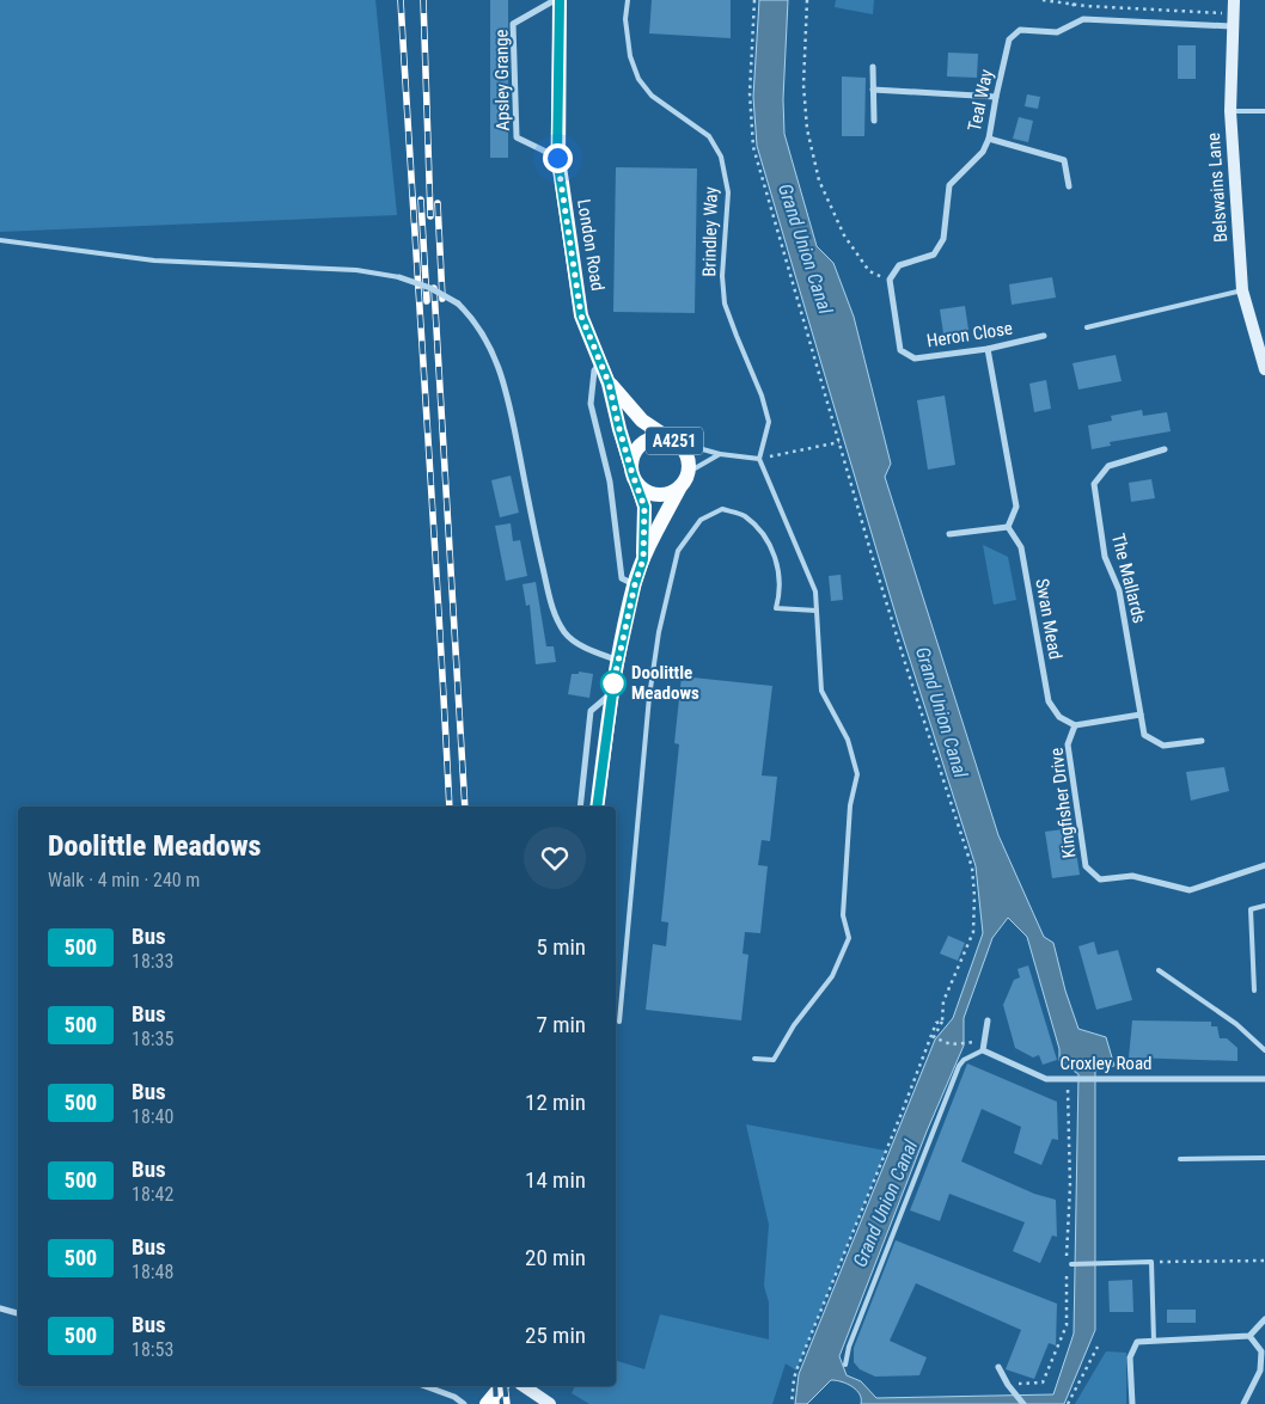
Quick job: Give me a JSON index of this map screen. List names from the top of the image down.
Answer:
{
  "streets": {
    "main road": ["London Road", "A4251"],
    "street": [
      "Apsley Grange",
      "Teal Way",
      "Belswains Lane",
      "Heron Close",
      "The Mallards",
      "Swan Mead",
      "Kingfisher Drive",
      "Croxley Road"
    ],
    "lane": ["Brindley Way"]
  },
  "crossings": [
    ["Apsley Grange", "London Road"],
    ["Teal Way", "Belswains Lane"],
    ["Teal Way", "Heron Close"],
    ["London Road", "A4251"],
    ["The Mallards", "Kingfisher Drive"],
    ["Swan Mead", "Kingfisher Drive"]
  ],
  "water": ["Grand Union Canal"],
  "places": ["Doolittle Meadows"],
  "lines": ["bus line 500"],
  "page": {
    "heading": ["Doolittle Meadows", "Walk · 4 min · 240 m"],
    "list": [
      {
        "mark": "500",
        "name": "Bus",
        "note": "18:33",
        "value": "5 min"
      },
      {
        "mark": "500",
        "name": "Bus",
        "note": "18:35",
        "value": "7 min"
      },
      {
        "mark": "500",
        "name": "Bus",
        "note": "18:40",
        "value": "12 min"
      },
      {
        "mark": "500",
        "name": "Bus",
        "note": "18:42",
        "value": "14 min"
      },
      {
        "mark": "500",
        "name": "Bus",
        "note": "18:48",
        "value": "20 min"
      },
      {
        "mark": "500",
        "name": "Bus",
        "note": "18:53",
        "value": "25 min"
      }
    ]
  }
}
